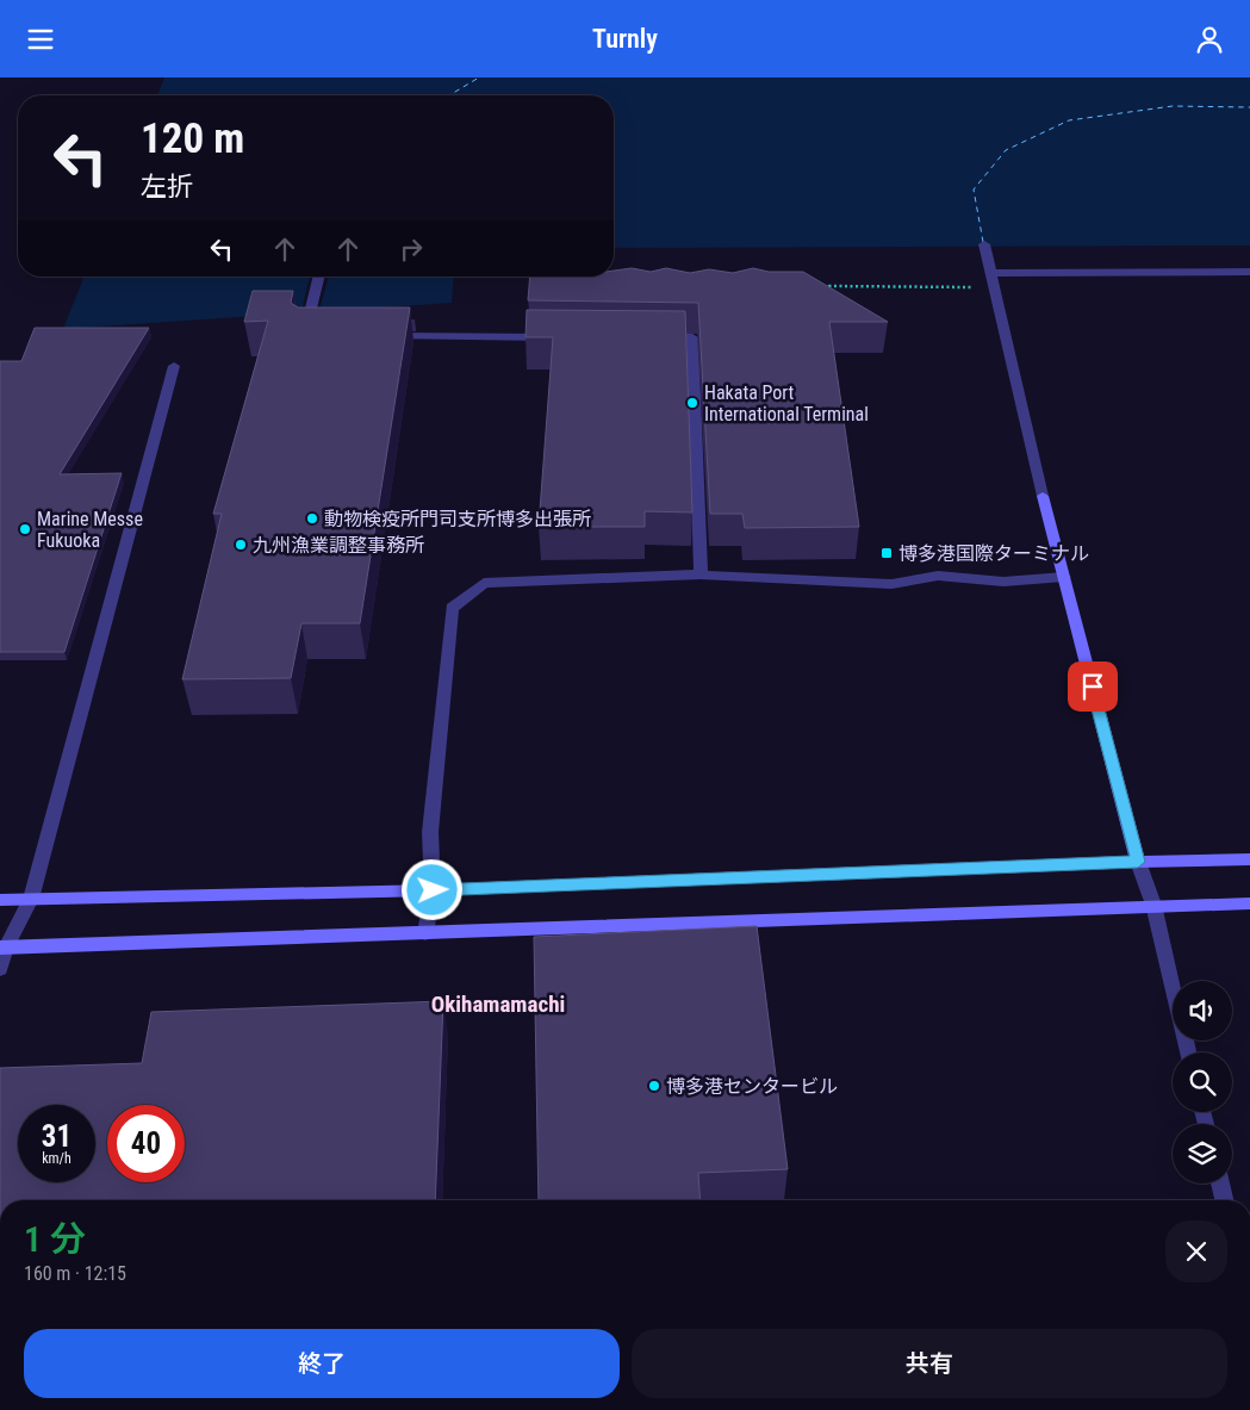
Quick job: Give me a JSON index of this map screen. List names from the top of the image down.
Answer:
{
  "districts": ["Okihamamachi"],
  "places": {
    "other": [
      "Hakata Port International Terminal",
      "動物検疫所門司支所博多出張所",
      "Marine Messe Fukuoka",
      "九州漁業調整事務所",
      "博多港センタービル"
    ],
    "transit": ["博多港国際ターミナル"]
  },
  "page": {
    "header": "Turnly",
    "turn": ["120 m", "左折"],
    "speed": "31 km/h",
    "limit": "40",
    "heading": ["1 分", "160 m · 12:15"],
    "buttons": ["終了", "共有"]
  }
}
